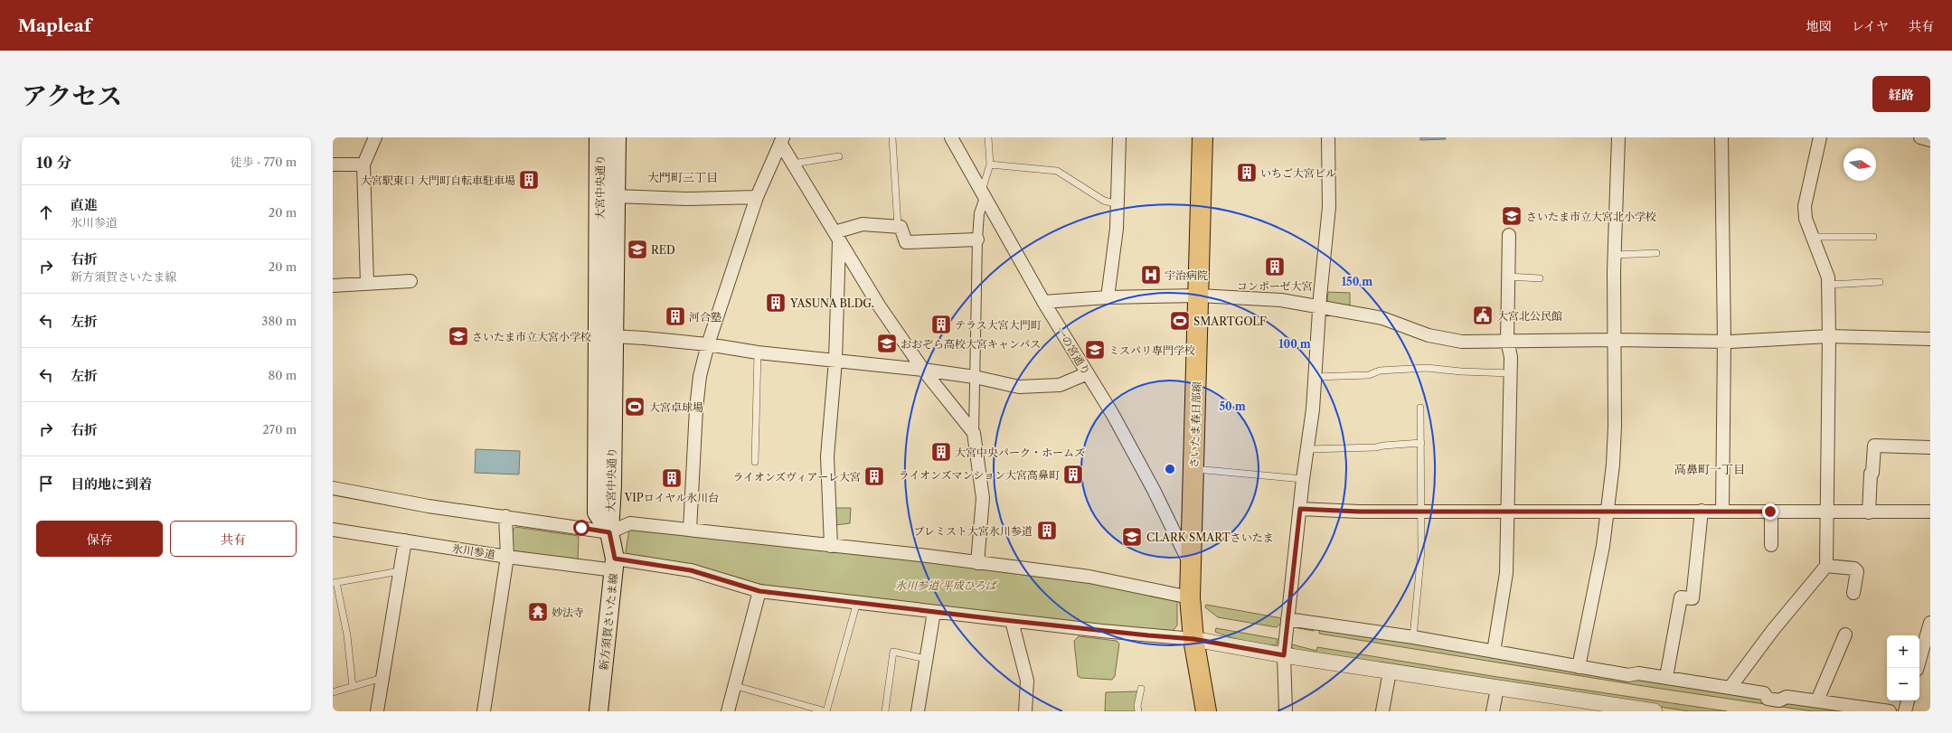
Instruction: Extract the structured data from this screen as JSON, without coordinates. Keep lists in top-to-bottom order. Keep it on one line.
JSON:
{"streets":{"main road":["大宮中央通り","さいたま春日部線","新方須賀さいたま線"],"street":["一の宮通り","氷川参道"]},"crossings":[["大宮中央通り","新方須賀さいたま線"],["一の宮通り","さいたま春日部線"],["さいたま春日部線","氷川参道"],["氷川参道","新方須賀さいたま線"]],"districts":["大門町三丁目","高鼻町一丁目"],"parks":["氷川参道 平成ひろば"],"places":{"building":["いちご大宮ビル","大宮駅東口 大門町自転車駐車場","コンポーゼ大宮","YASUNA BLDG.","河合塾","テラス大宮大門町","大宮中央パーク・ホームズ","ライオンズマンション大宮高鼻町","ライオンズヴィアーレ大宮","VIPロイヤル氷川台","プレミスト大宮氷川参道"],"school or university":["さいたま市立大宮北小学校","RED","さいたま市立大宮小学校","おおぞら高校大宮キャンパス","ミスパリ専門学校","CLARK SMARTさいたま"],"hospital":["宇治病院"],"public building":["大宮北公民館"],"sports":["SMARTGOLF","大宮卓球場"],"temple":["妙法寺"]},"north":"right","page":{"header":"Mapleaf","nav":["地図","レイヤ","共有"],"title":"アクセス","buttons":["経路",["保存","共有"]],"heading":["10 分","徒歩 · 770 m"],"list":[["直進","氷川参道","20 m"],["右折","新方須賀さいたま線","20 m"],["左折","380 m"],["左折","80 m"],["右折","270 m"],"目的地に到着"],"map_buttons":["+","−"]},"rings":["150 m","100 m","50 m"]}
